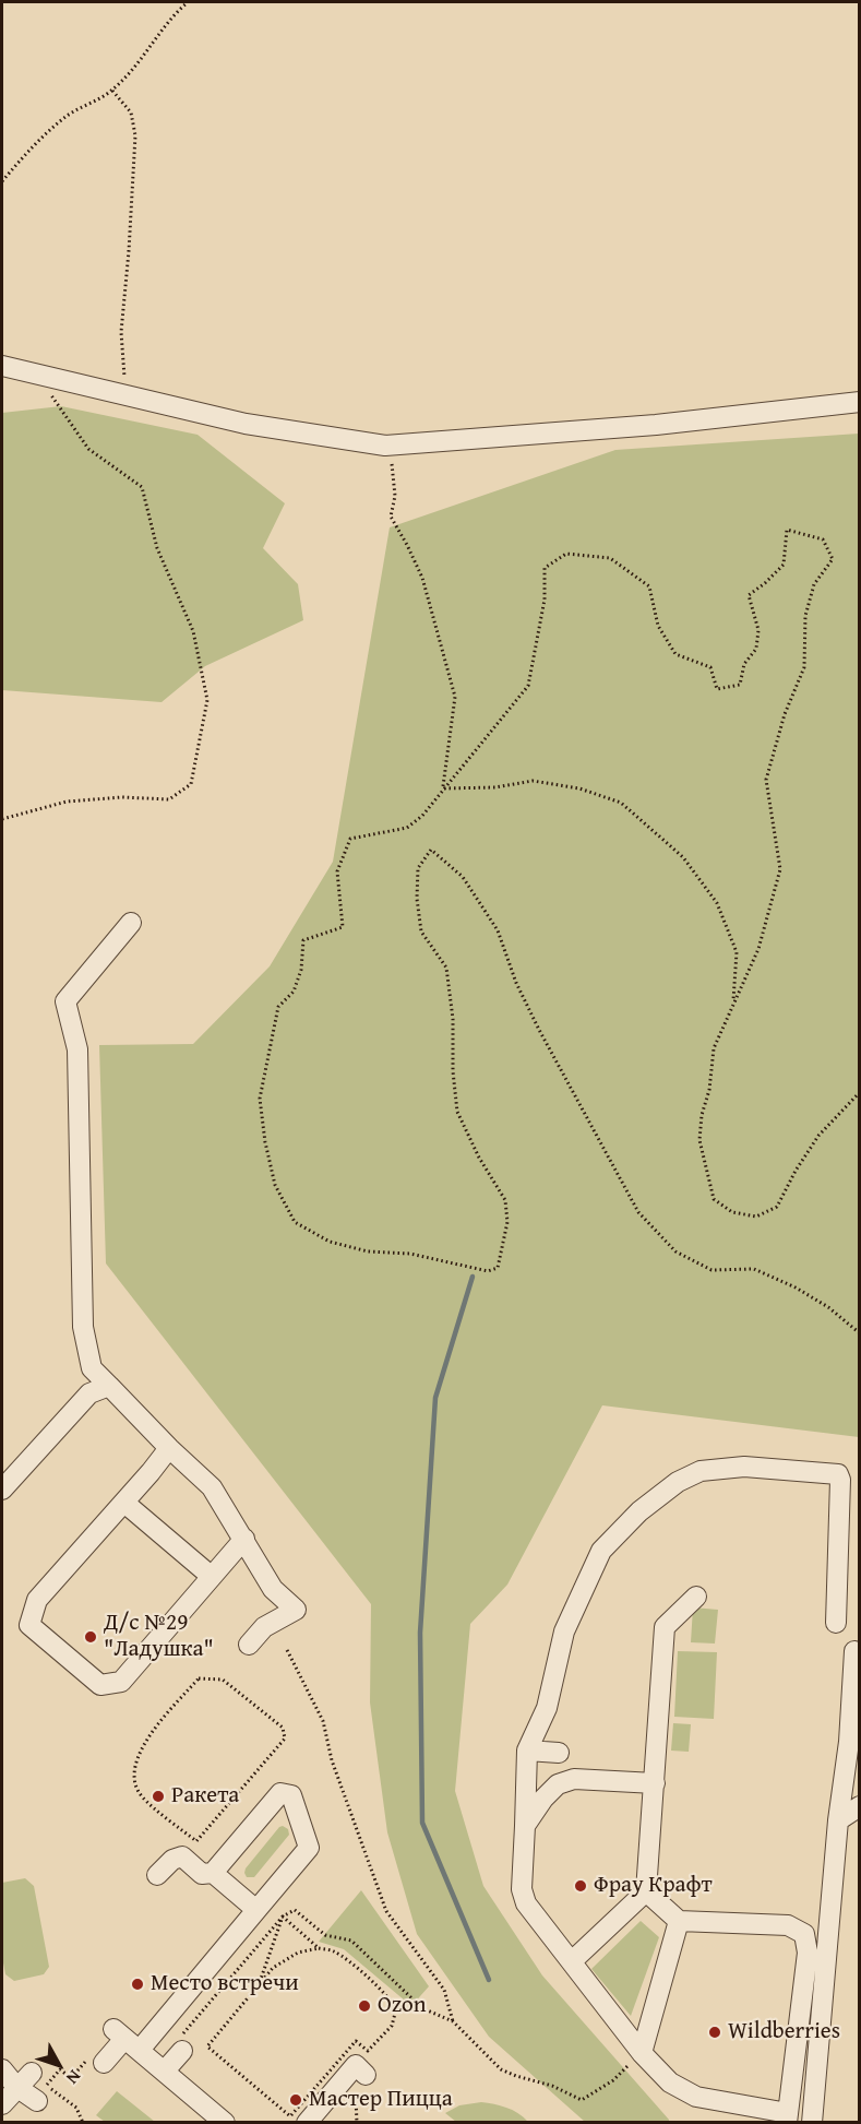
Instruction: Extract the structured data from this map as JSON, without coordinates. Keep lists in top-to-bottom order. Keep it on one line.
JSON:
{"places":["Д/с №29 \"Ладушка\"","Ракета","Фрау Крафт","Место встречи","Ozon","Wildberries","Мастер Пицца"],"north":"bottom right"}
